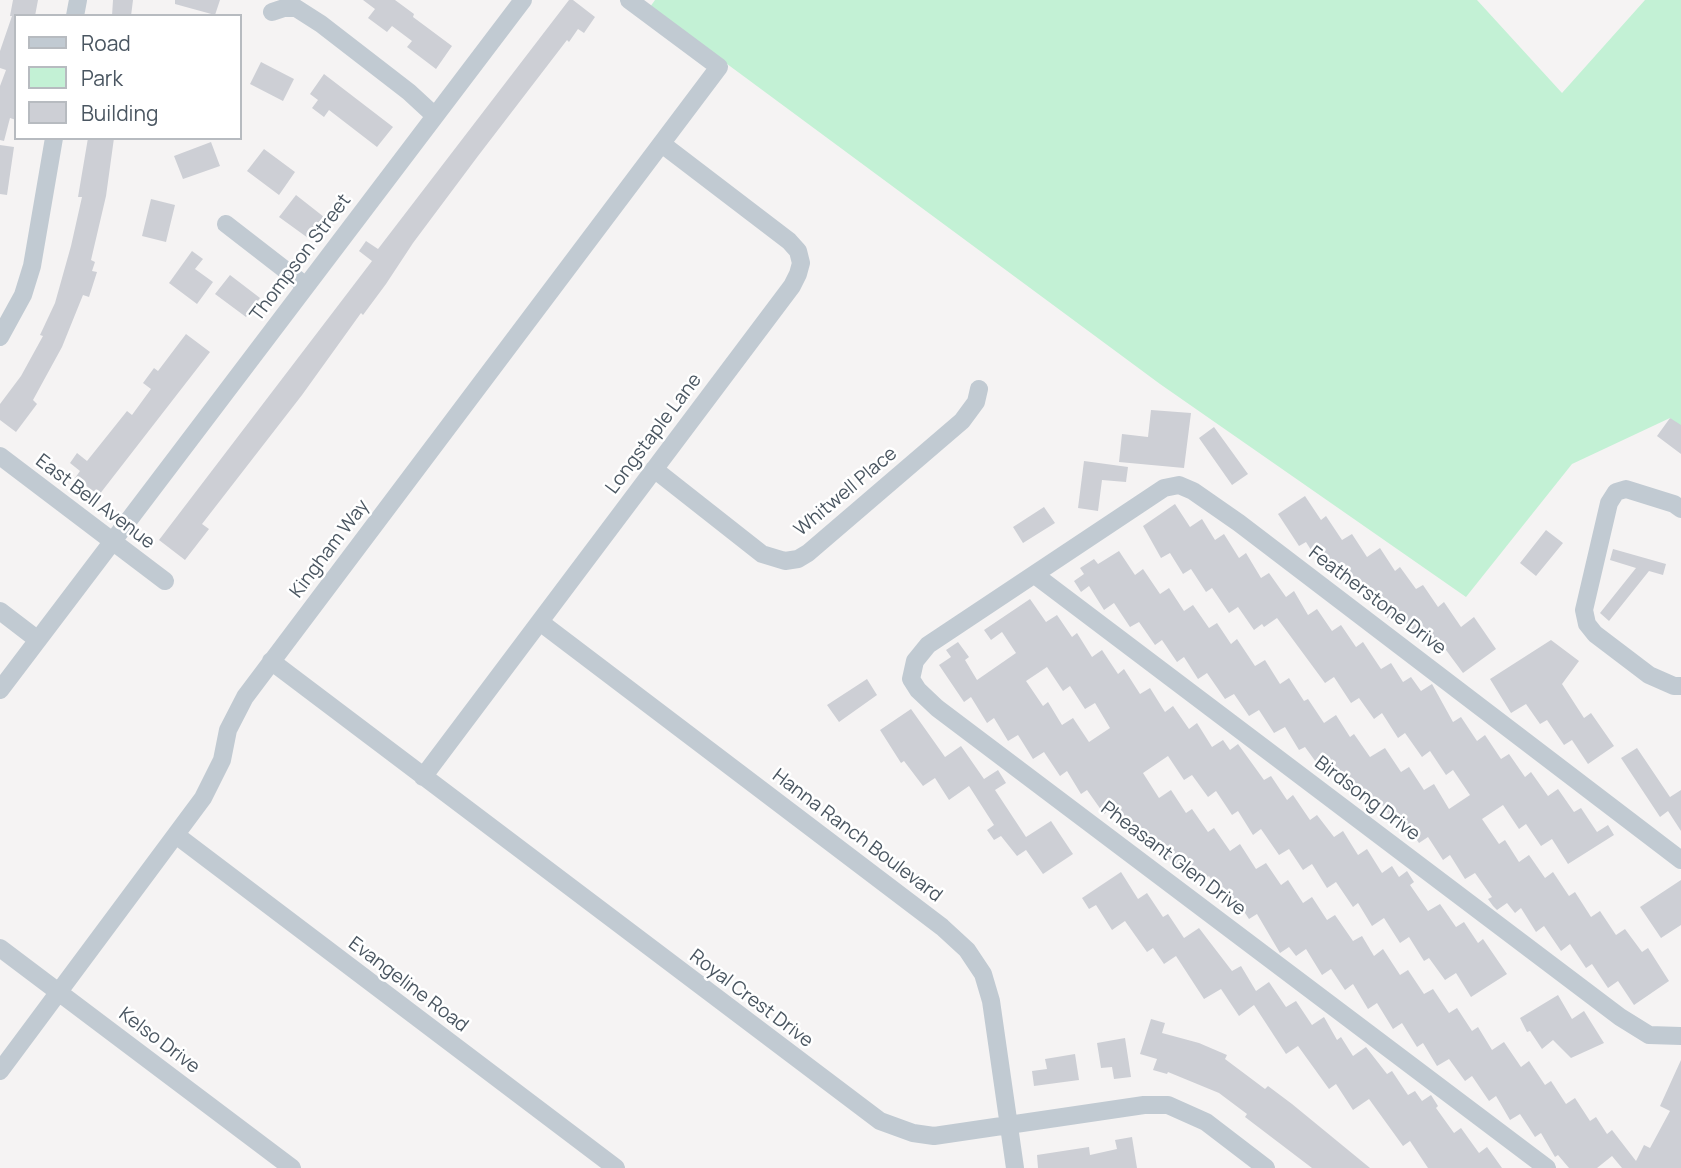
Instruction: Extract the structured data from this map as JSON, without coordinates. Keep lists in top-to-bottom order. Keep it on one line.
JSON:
{"streets":{"street":["Thompson Street","Longstaple Lane","Whitwell Place","East Bell Avenue","Kingham Way","Featherstone Drive","Birdsong Drive","Hanna Ranch Boulevard","Pheasant Glen Drive","Evangeline Road","Royal Crest Drive","Kelso Drive"]},"crossings":[["Thompson Street","East Bell Avenue"],["Longstaple Lane","Whitwell Place"],["Longstaple Lane","Kingham Way"],["Longstaple Lane","Hanna Ranch Boulevard"],["Longstaple Lane","Royal Crest Drive"],["Kingham Way","Evangeline Road"],["Kingham Way","Royal Crest Drive"],["Kingham Way","Kelso Drive"],["Featherstone Drive","Birdsong Drive"],["Featherstone Drive","Pheasant Glen Drive"],["Birdsong Drive","Pheasant Glen Drive"],["Hanna Ranch Boulevard","Royal Crest Drive"]],"legend":["Road","Park","Building"]}
